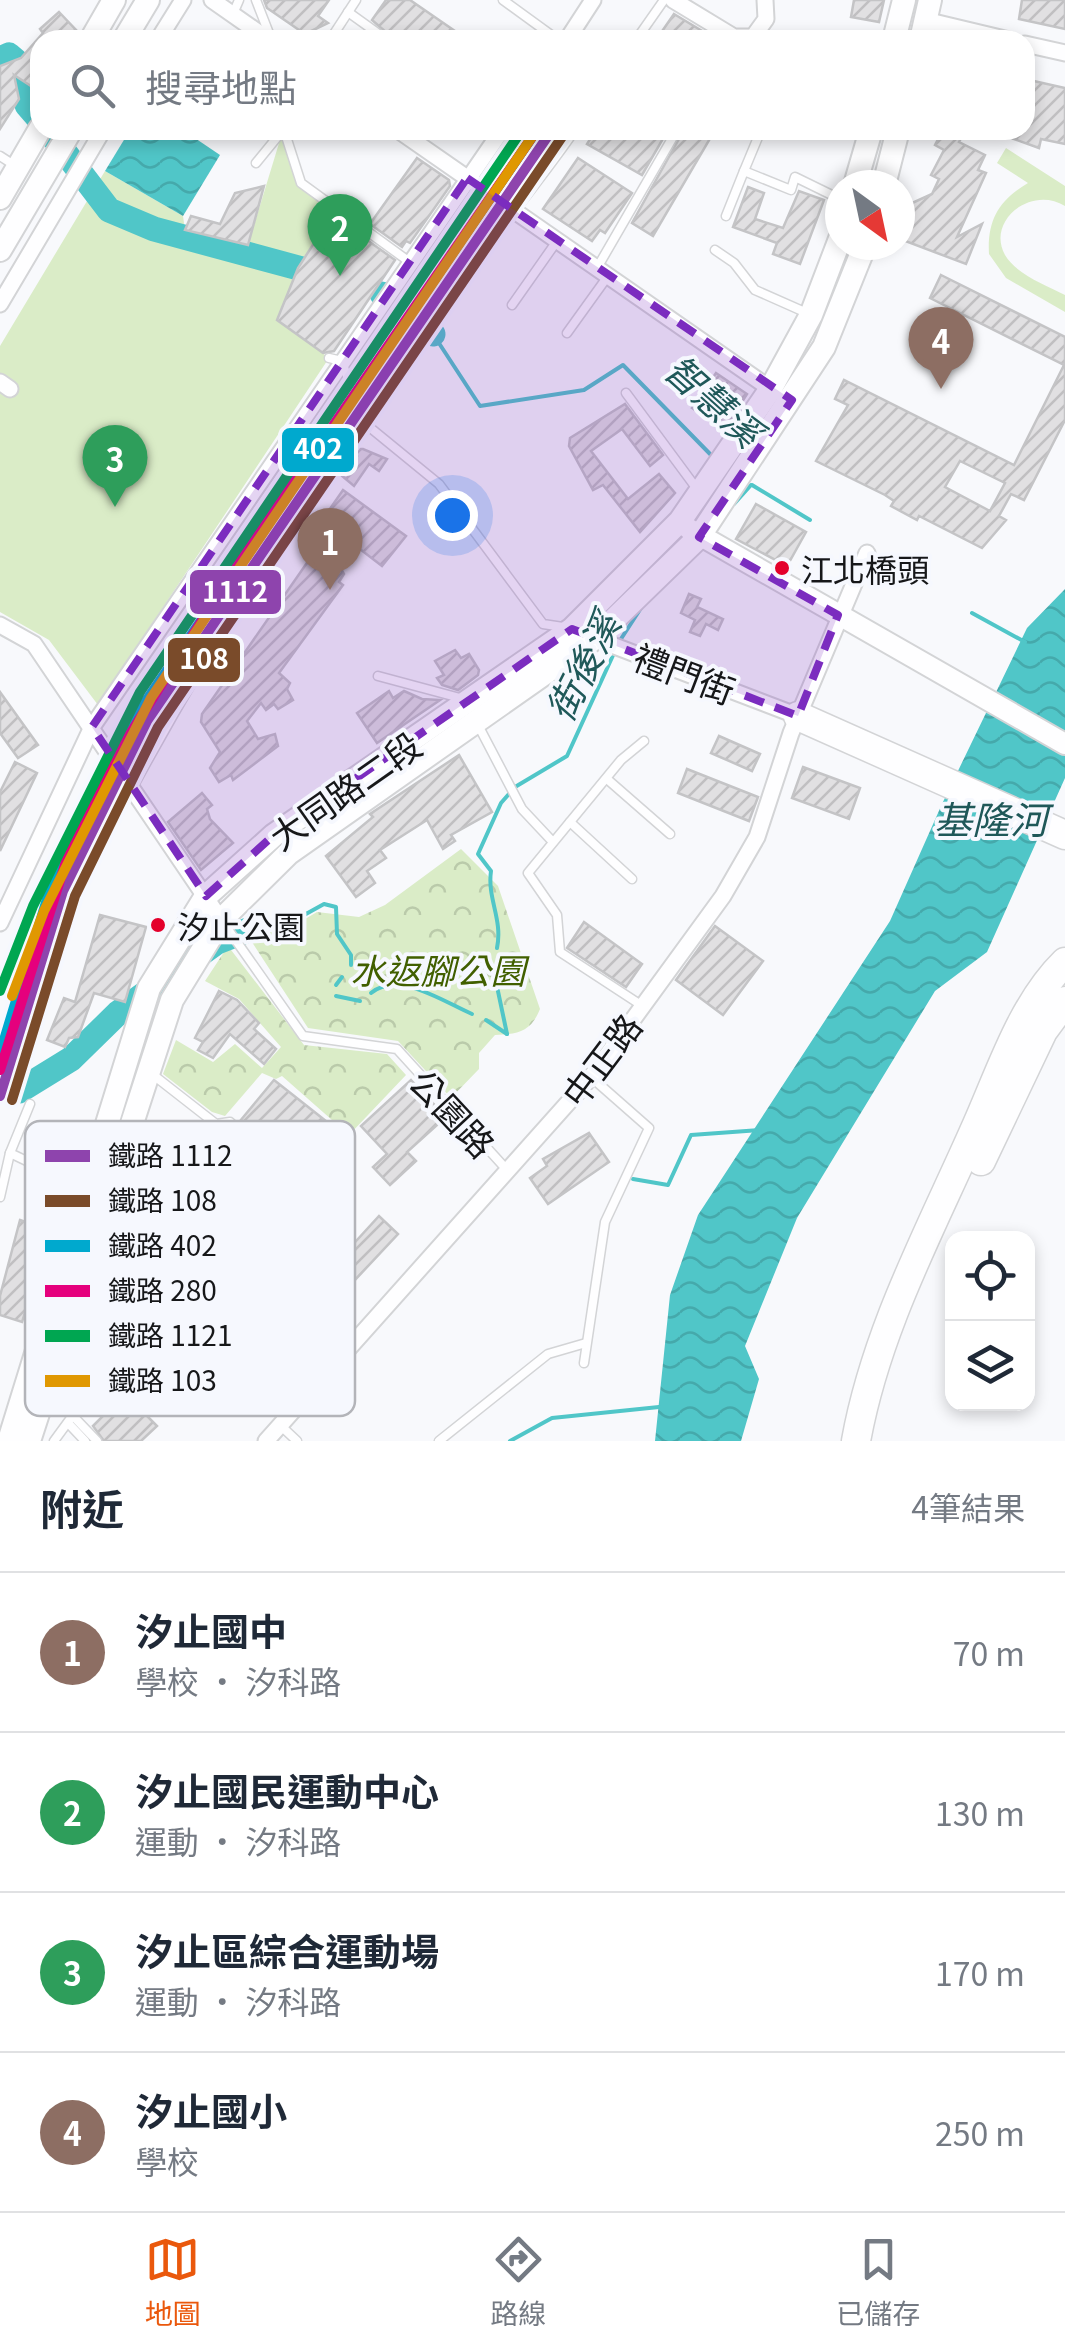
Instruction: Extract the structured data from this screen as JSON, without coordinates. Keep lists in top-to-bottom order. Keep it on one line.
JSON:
{"streets":{"main road":["大同路二段"],"street":["禮門街","中正路"],"lane":["公園路"]},"crossings":[["禮門街","大同路二段"],["禮門街","中正路"],["大同路二段","公園路"],["中正路","公園路"]],"water":["智慧溪","街後溪","基隆河"],"parks":["水返腳公園"],"places":["江北橋頭","汐止公園"],"lines":["rail line 1112","rail line 108","rail line 402","rail line 280","rail line 1121","rail line 103"],"legend":["鐵路 1112","鐵路 108","鐵路 402","鐵路 280","鐵路 1121","鐵路 103"],"north":"bottom right","page":{"search":"搜尋地點","pins":["2","4","3","1"],"heading":["附近","4筆結果"],"list":[{"mark":"1","name":"汐止國中","note":"學校 · 汐科路","value":"70 m"},{"mark":"2","name":"汐止國民運動中心","note":"運動 · 汐科路","value":"130 m"},{"mark":"3","name":"汐止區綜合運動場","note":"運動 · 汐科路","value":"170 m"},{"mark":"4","name":"汐止國小","note":"學校","value":"250 m"}],"nav":["地圖","路線","已儲存"]}}
